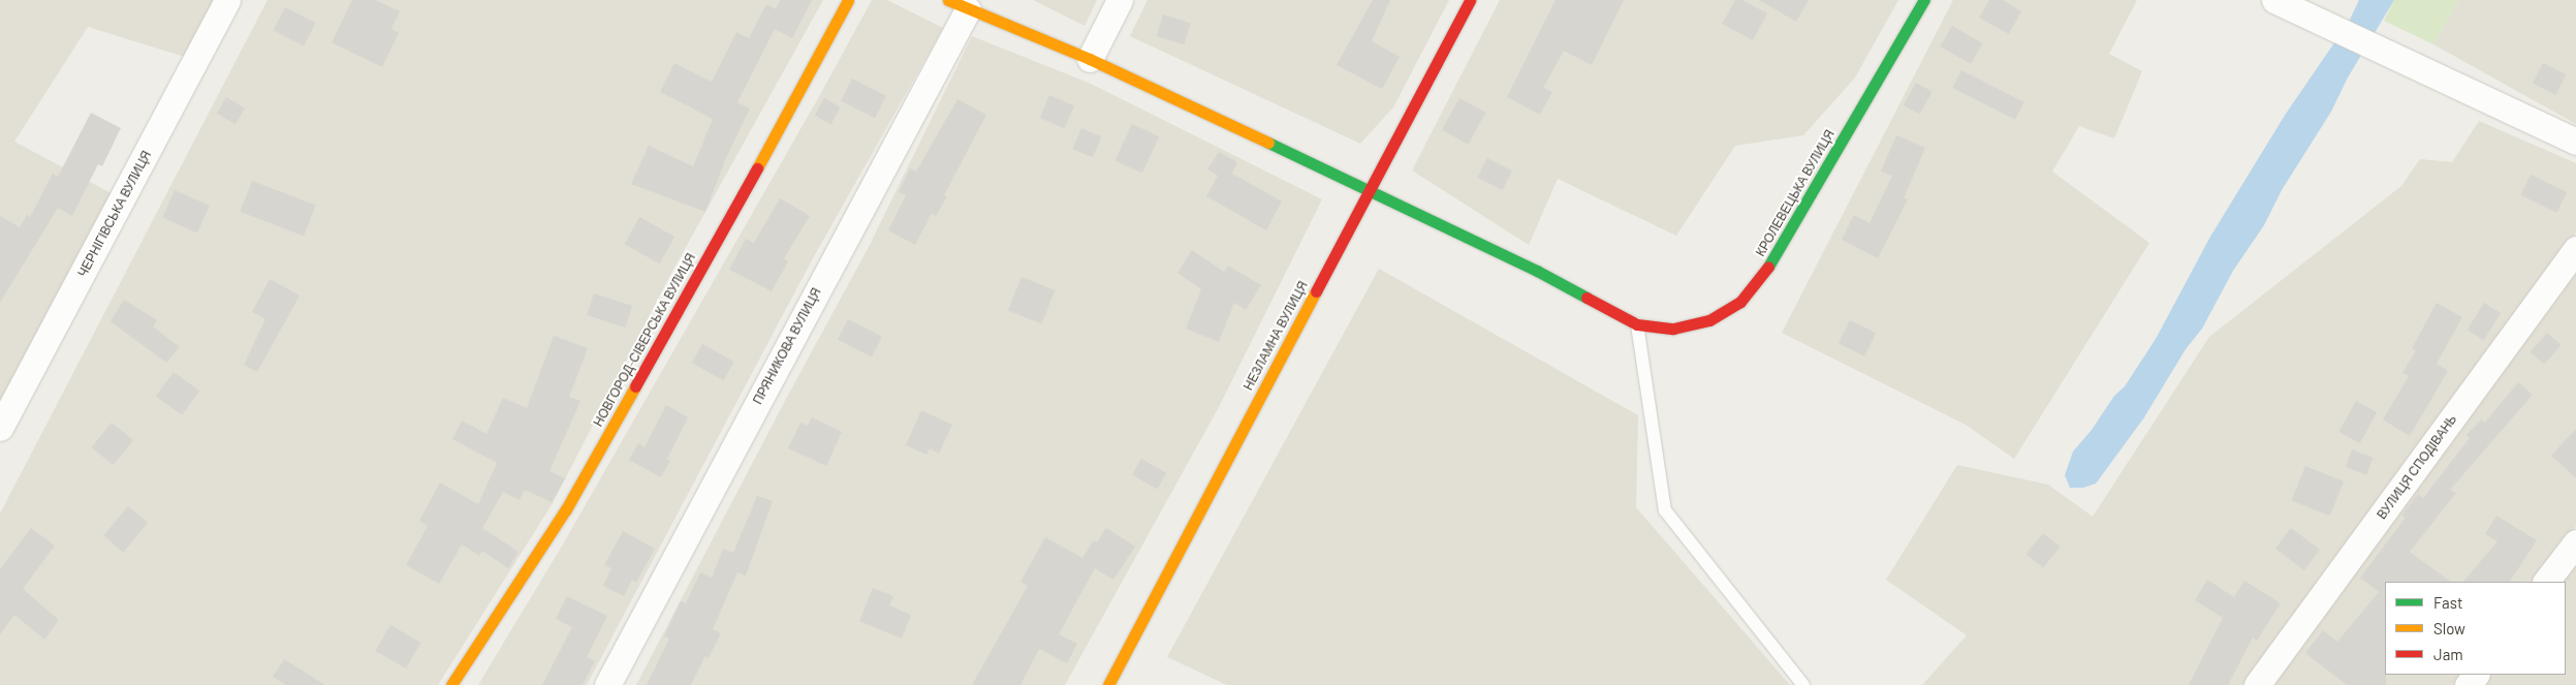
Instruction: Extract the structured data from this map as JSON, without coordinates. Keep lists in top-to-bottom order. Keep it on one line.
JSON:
{"streets":{"street":["КРОЛЕВЕЦЬКА ВУЛИЦЯ","ЧЕРНІГІВСЬКА ВУЛИЦЯ","НЕЗЛАМНА ВУЛИЦЯ","НОВГОРОД-СІВЕРСЬКА ВУЛИЦЯ","ПРЯНИКОВА ВУЛИЦЯ","ВУЛИЦЯ СПОДІВАНЬ"]},"legend":["Fast","Slow","Jam"]}
